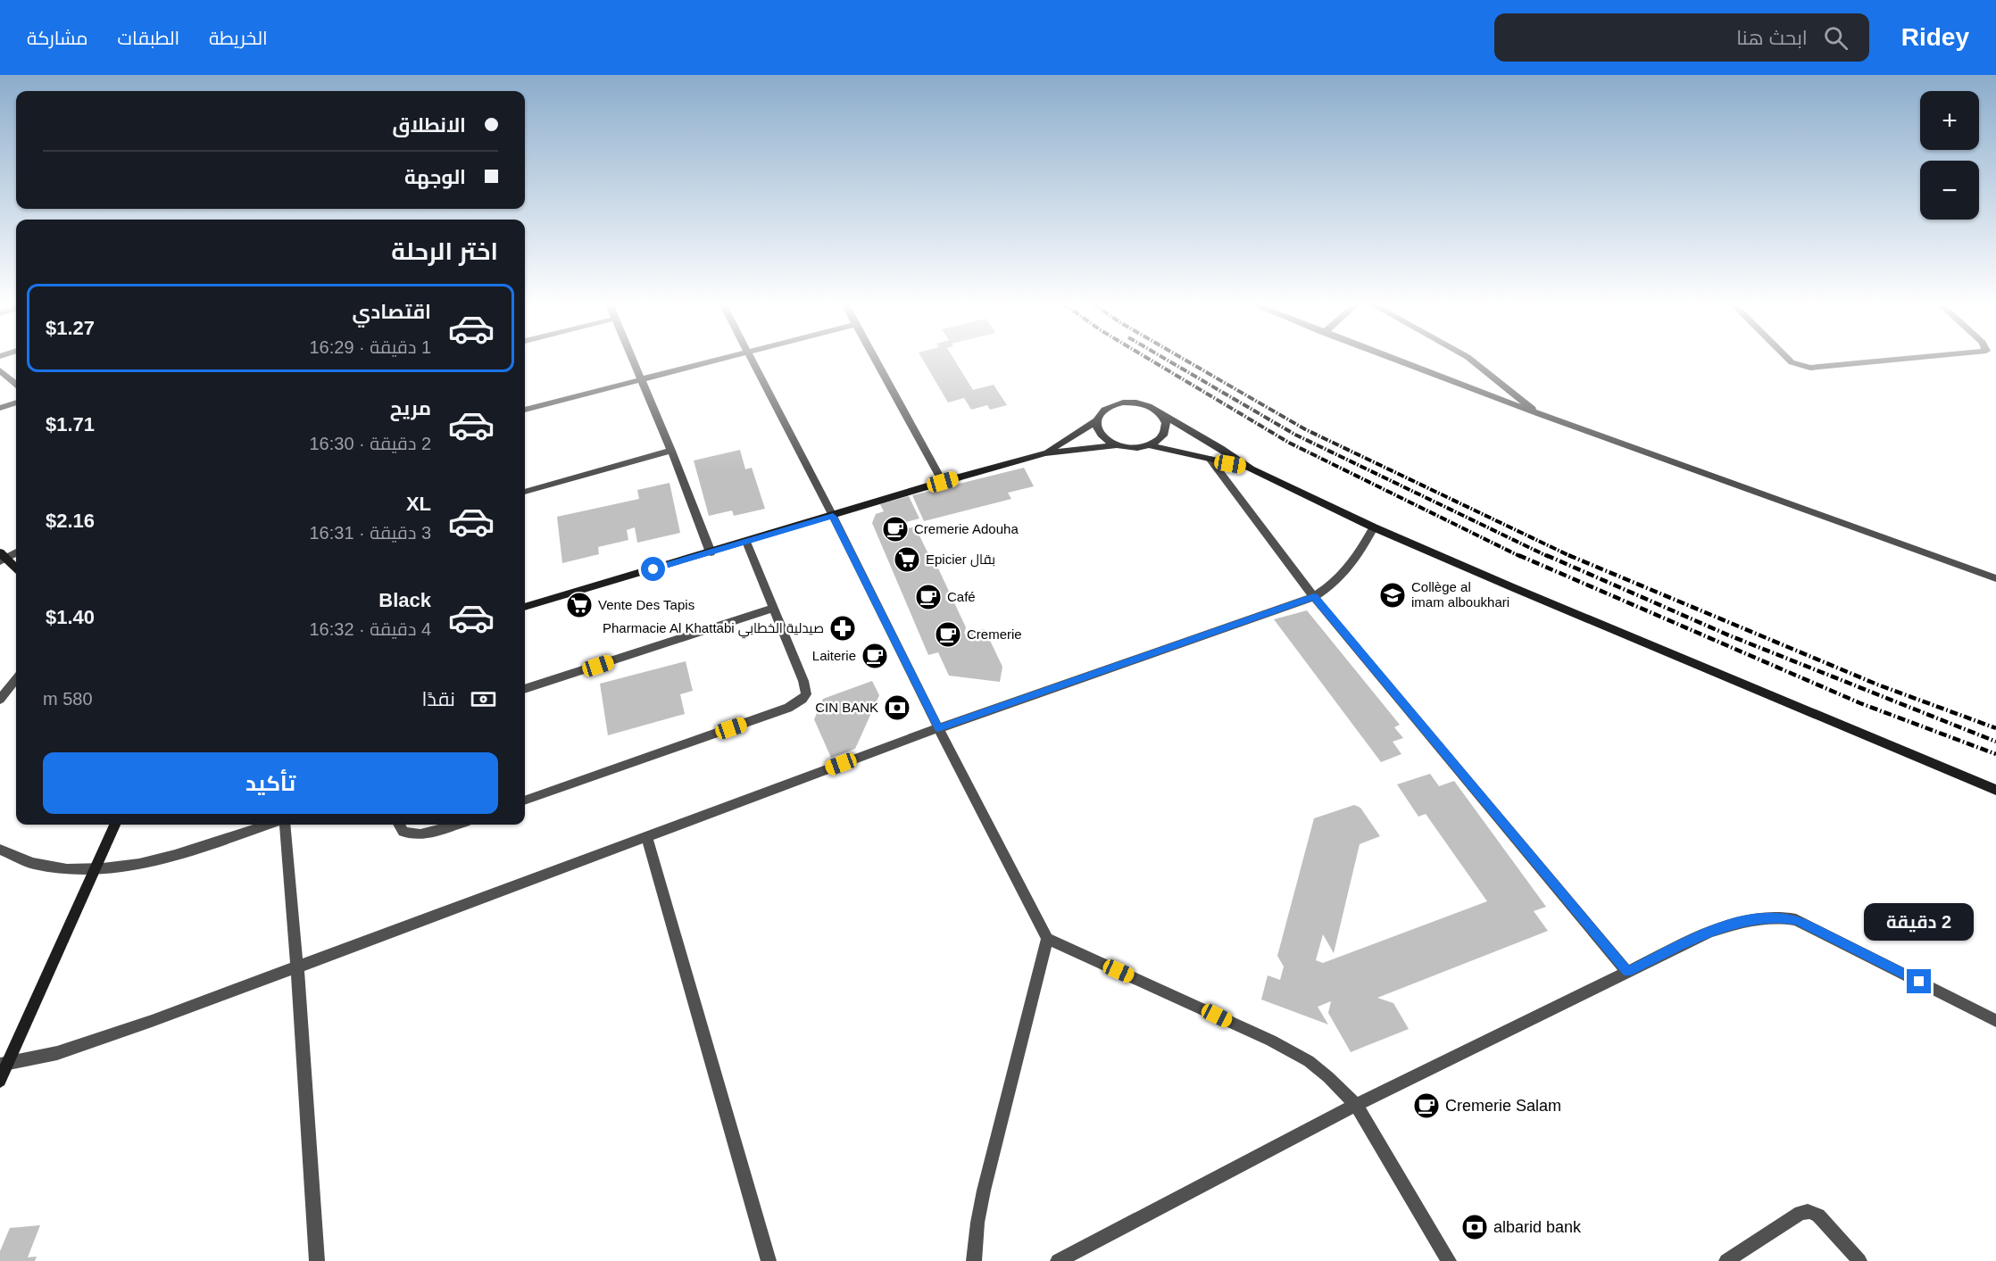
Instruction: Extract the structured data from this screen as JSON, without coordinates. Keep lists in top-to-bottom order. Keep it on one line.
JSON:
{"places":{"cafe":["Cremerie Adouha","Café","Cremerie","Laiterie","Cremerie Salam"],"supermarket":["Epicier بقال","Vente Des Tapis"],"school or university":["Collège al imam alboukhari"],"pharmacy":["Pharmacie Al Khattabi صيدلية الخطابي"],"bank":["CIN BANK","albarid bank"]},"page":{"header":"Ridey","search":"ابحث هنا","nav":["الخريطة","الطبقات","مشاركة"],"map_buttons":["+","−"],"banner":["الانطلاق","الوجهة"],"heading":"اختر الرحلة","list":[{"name":"اقتصادي","note":"1 دقيقة · 16:29","value":"$1.27"},{"name":"مريح","note":"2 دقيقة · 16:30","value":"$1.71"},{"name":"XL","note":"3 دقيقة · 16:31","value":"$2.16"},{"name":"Black","note":"4 دقيقة · 16:32","value":"$1.40"}],"pay":["نقدًا","580 m"],"buttons":"تأكيد","bubble":"2 دقيقة"}}
